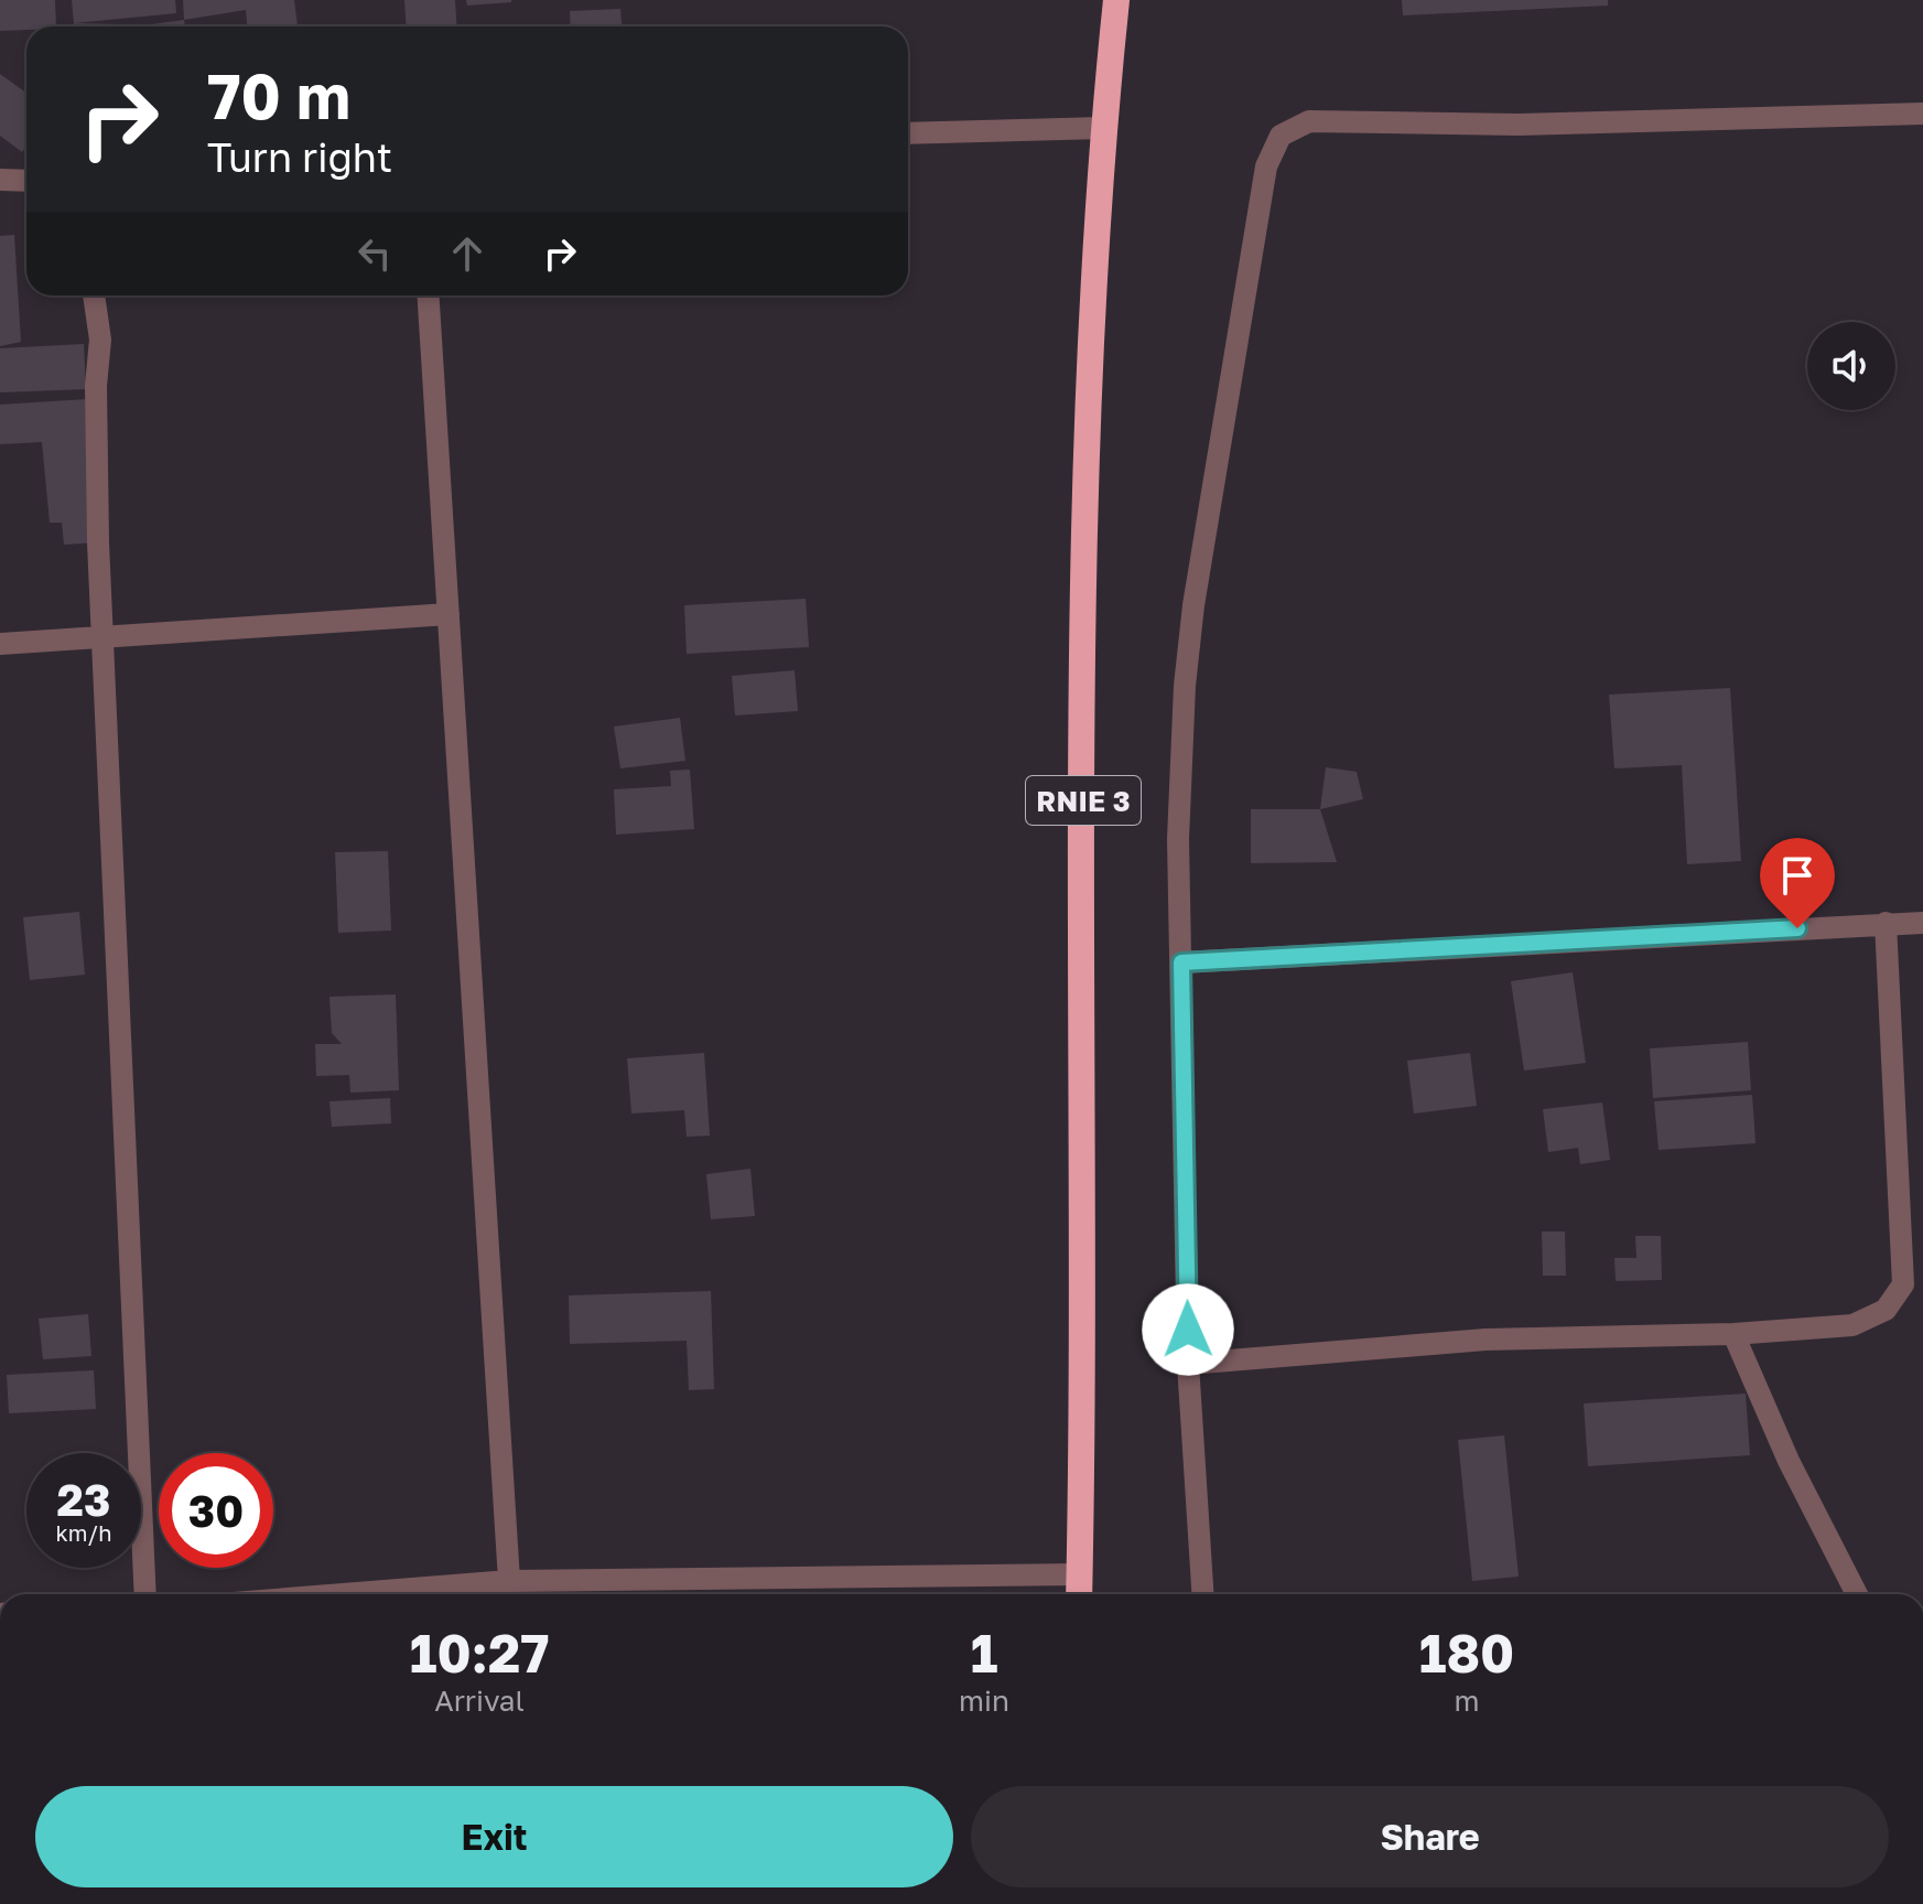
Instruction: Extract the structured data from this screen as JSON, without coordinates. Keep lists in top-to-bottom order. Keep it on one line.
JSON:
{"streets":{"highway":["RNIE 3"]},"page":{"turn":["70 m","Turn right"],"speed":"23 km/h","limit":"30","eta":["10:27","Arrival","1","min","180","m"],"buttons":["Exit","Share"]}}
